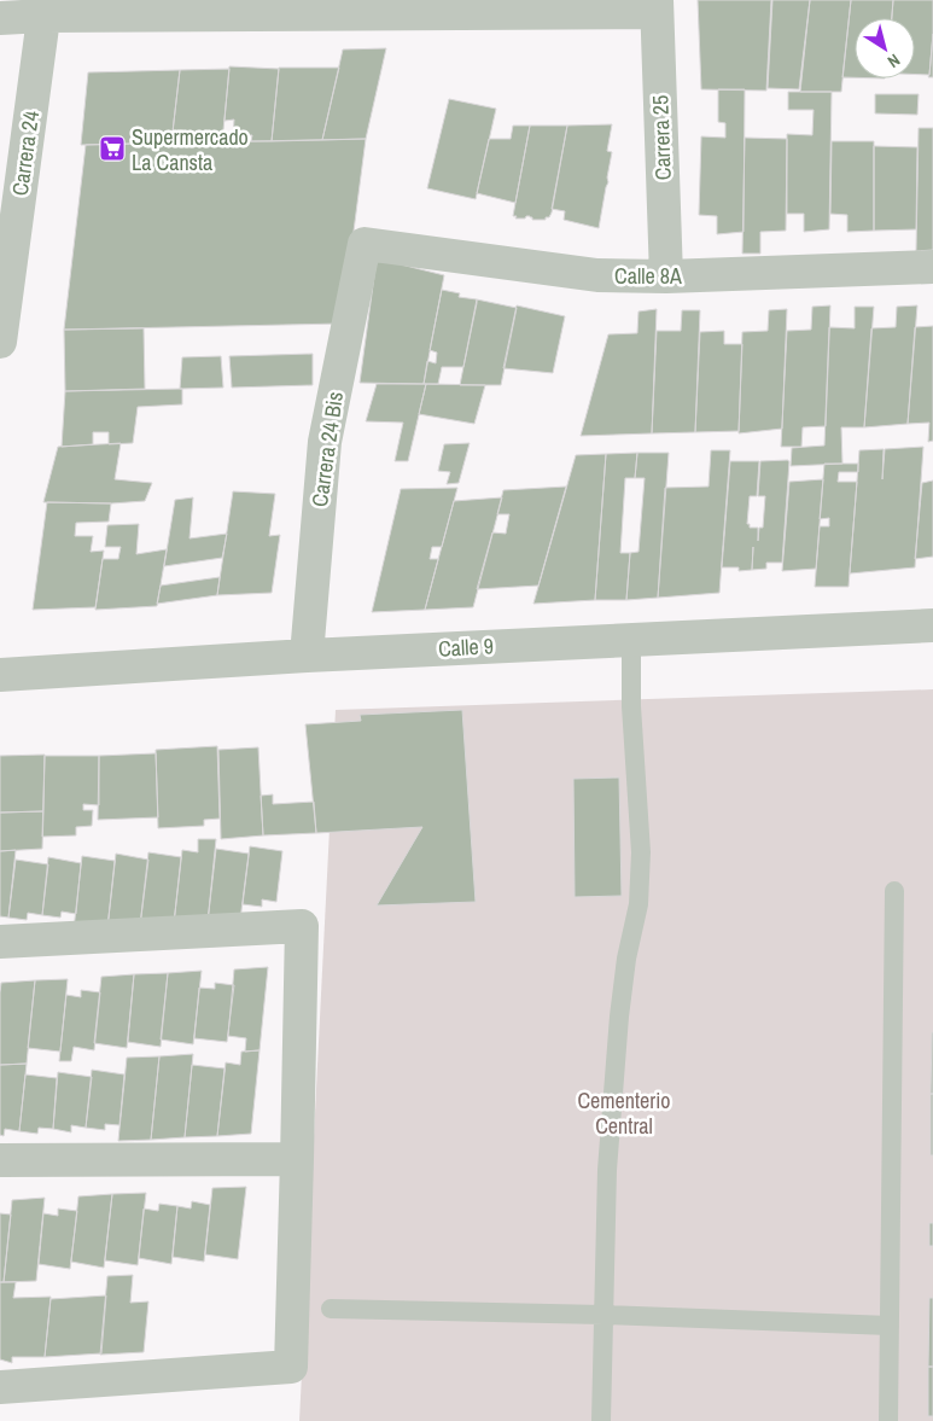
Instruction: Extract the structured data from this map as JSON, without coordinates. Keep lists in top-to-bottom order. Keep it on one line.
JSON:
{"streets":{"street":["Carrera 25","Carrera 24","Calle 8A","Carrera 24 Bis","Calle 9"]},"crossings":[["Carrera 25","Calle 8A"],["Calle 8A","Carrera 24 Bis"],["Carrera 24 Bis","Calle 9"]],"parks":["Cementerio Central"],"places":{"supermarket":["Supermercado La Cansta"]},"north":"bottom right"}
